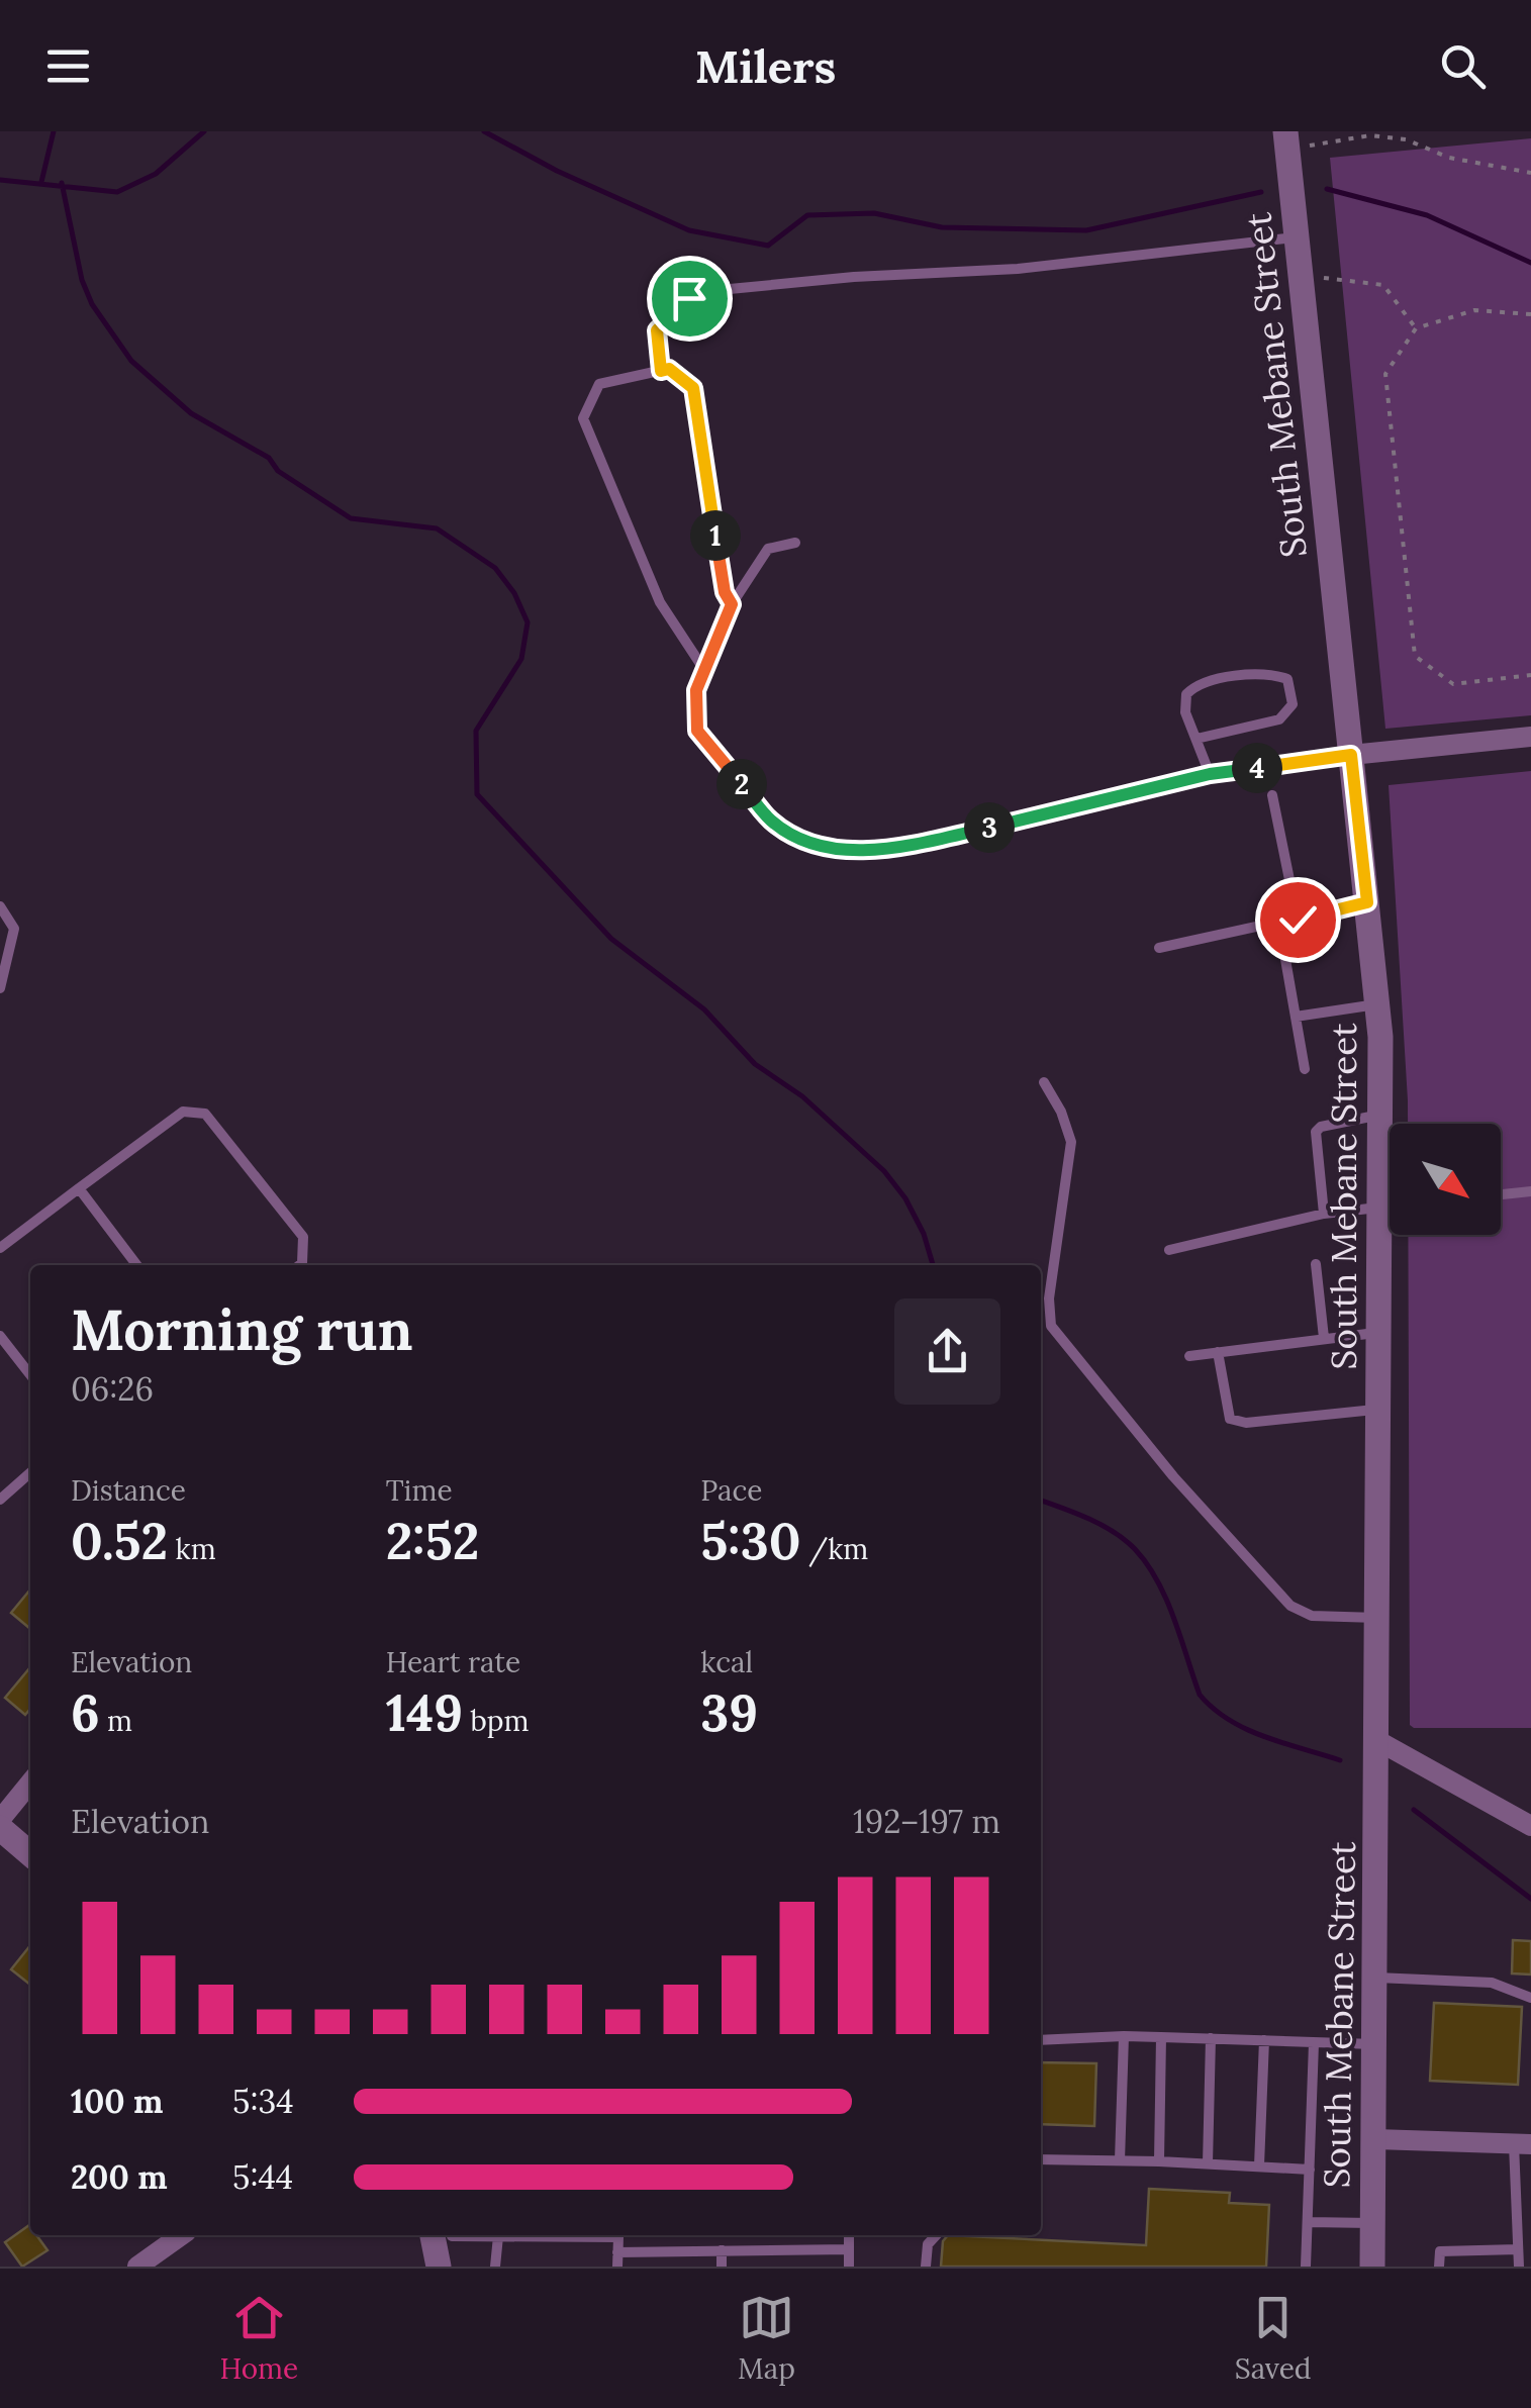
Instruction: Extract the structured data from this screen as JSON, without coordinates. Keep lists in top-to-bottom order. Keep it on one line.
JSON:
{"streets":{"street":["South Mebane Street"]},"north":"bottom right","page":{"header":"Milers","pins":["1","4","2","3"],"heading":["Morning run","06:26"],"stats":[["Distance","0.52 km"],["Time","2:52"],["Pace","5:30 /km"],["Elevation","6 m"],["Heart rate","149 bpm"],["kcal","39"]],"chart":["Elevation","192–197 m"],"list":[{"name":"100 m","note":"5:34"},{"name":"200 m","note":"5:44"}],"tabs":["Home","Map","Saved"]}}
